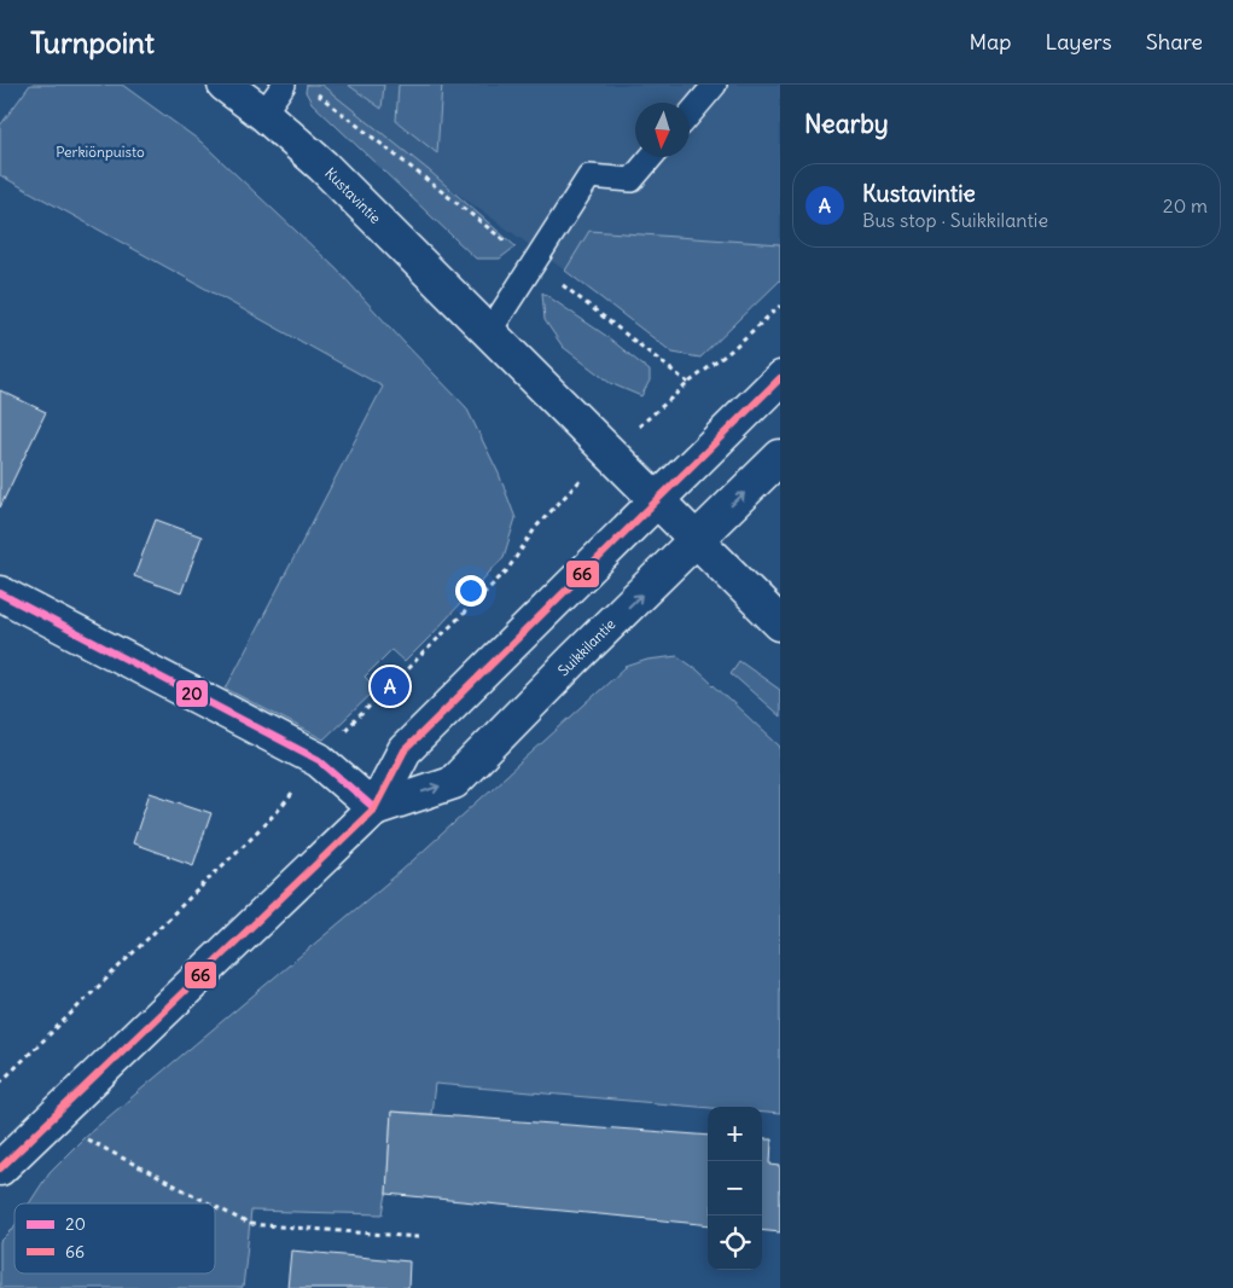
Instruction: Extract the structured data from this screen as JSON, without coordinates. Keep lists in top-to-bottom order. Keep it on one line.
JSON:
{"streets":{"main road":["Kustavintie","Suikkilantie"]},"crossings":[["Kustavintie","Suikkilantie"]],"parks":["Perkiönpuisto"],"lines":["transit line 66","transit line 20"],"legend":["20","66"],"north":"bottom","page":{"header":"Turnpoint","nav":["Map","Layers","Share"],"heading":"Nearby","list":[{"mark":"A","name":"Kustavintie","note":"Bus stop · Suikkilantie","value":"20 m"}],"pins":"A","map_buttons":["+","−"]}}
